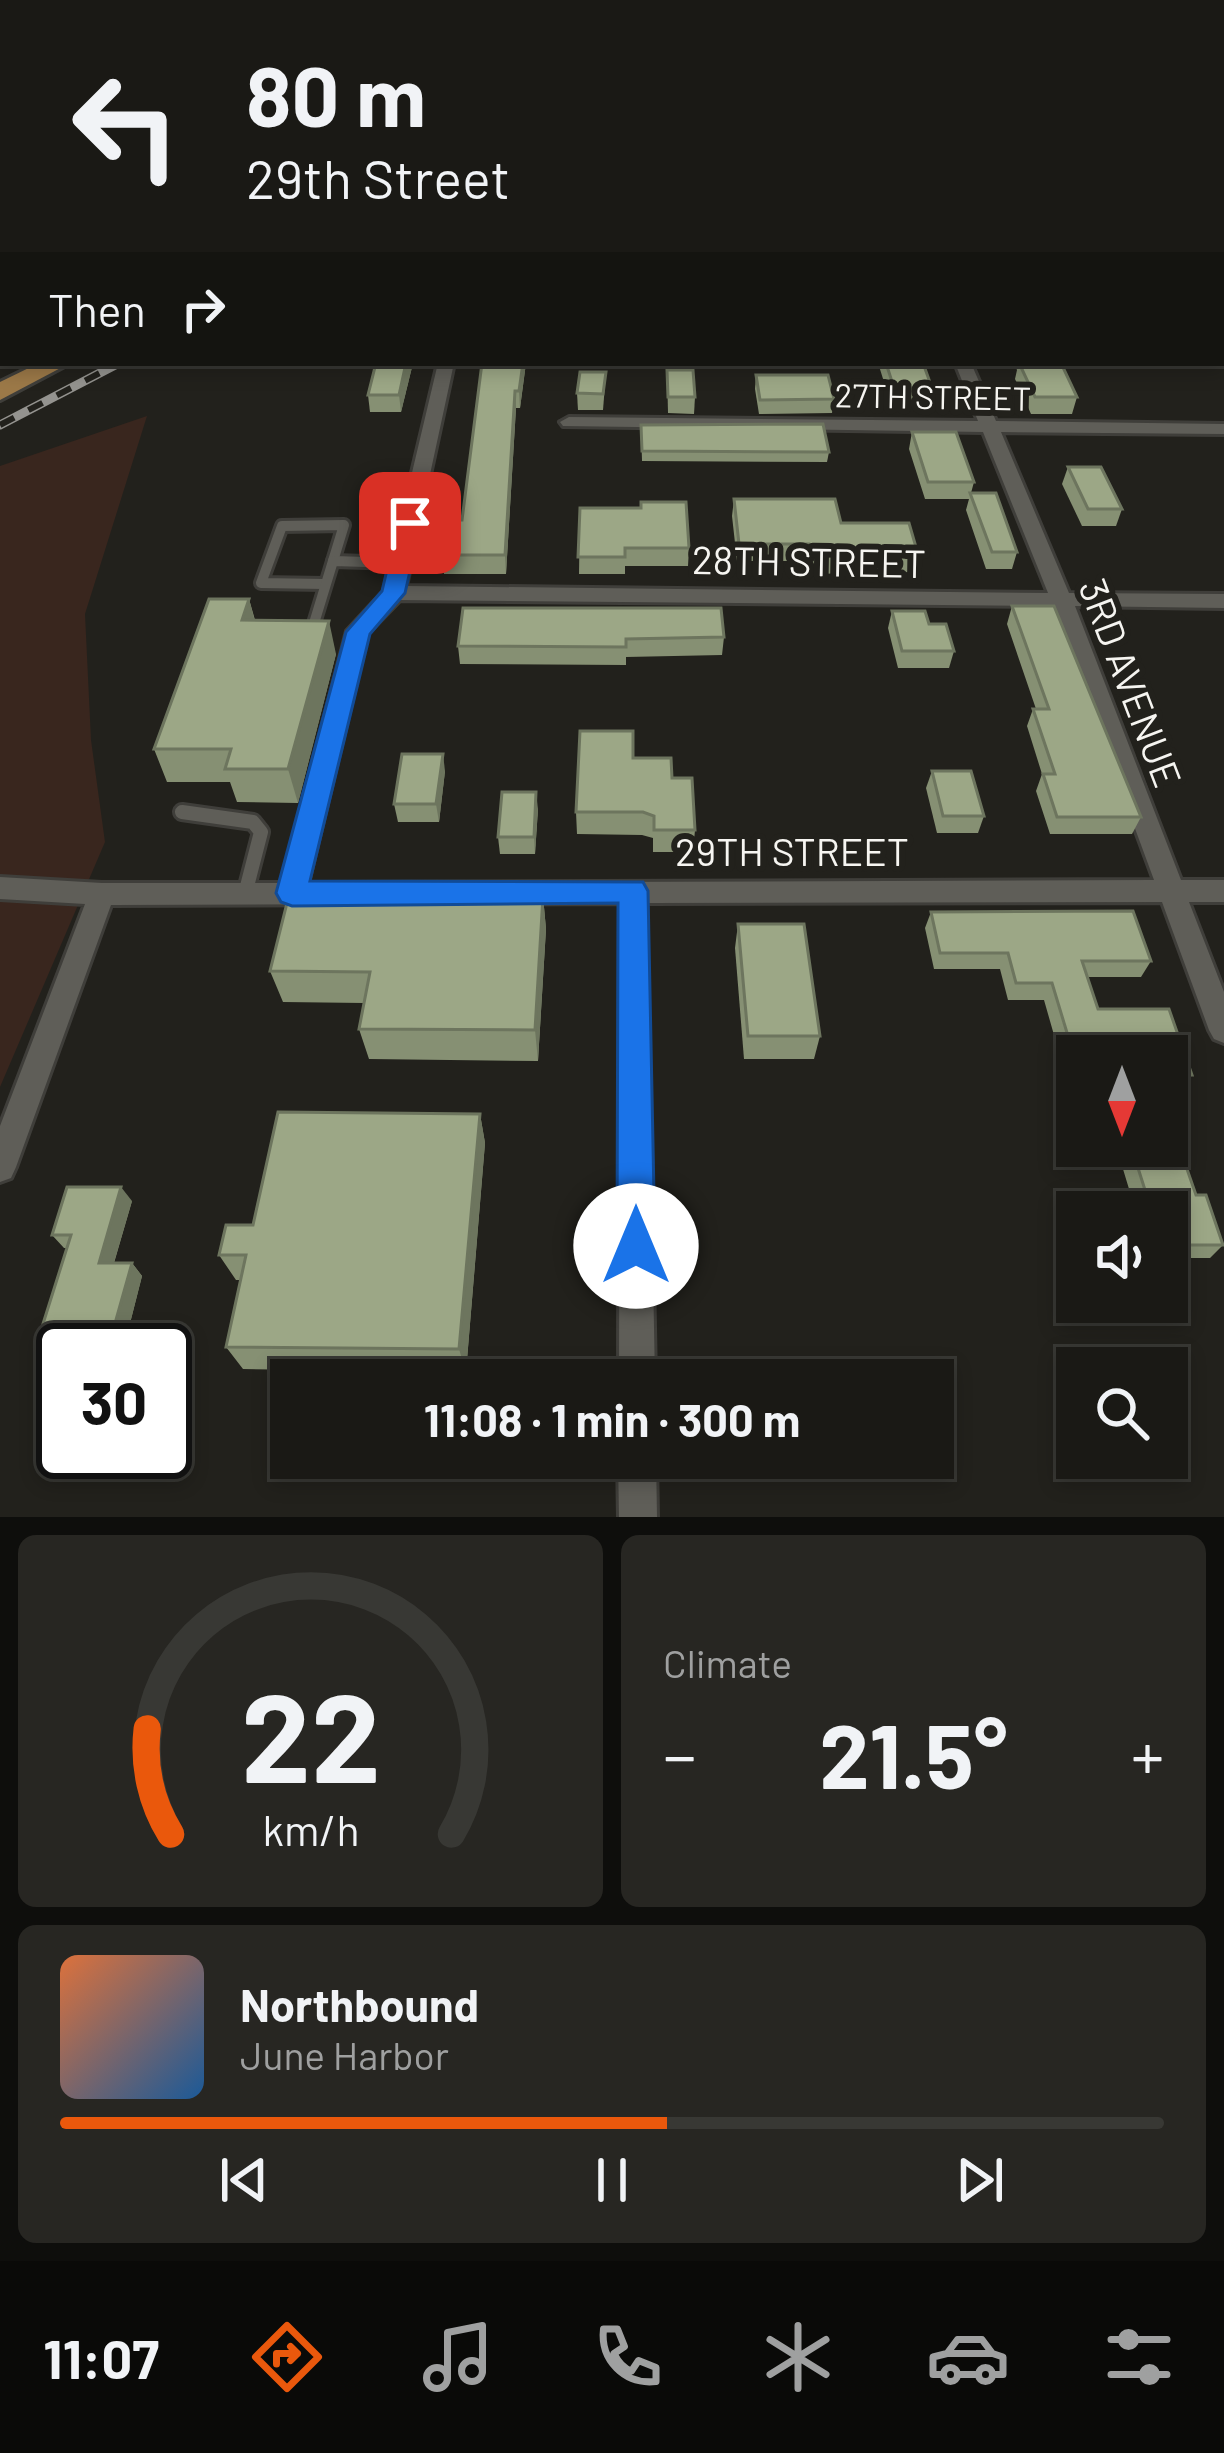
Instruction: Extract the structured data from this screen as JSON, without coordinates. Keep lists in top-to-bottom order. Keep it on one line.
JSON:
{"streets":{"street":["27TH STREET","28TH STREET","3RD AVENUE","29TH STREET"]},"crossings":[["27TH STREET","3RD AVENUE"],["28TH STREET","3RD AVENUE"],["3RD AVENUE","29TH STREET"]],"north":"bottom","page":{"turn":["80 m","29th Street"],"then":"Then","limit":"30","trip":"11:08 · 1 min · 300 m","tile":"Climate","heat":["−","21.5°","+"],"song":["Northbound","June Harbor"],"tabs":"11:07","gauge":["22","km/h"]}}
